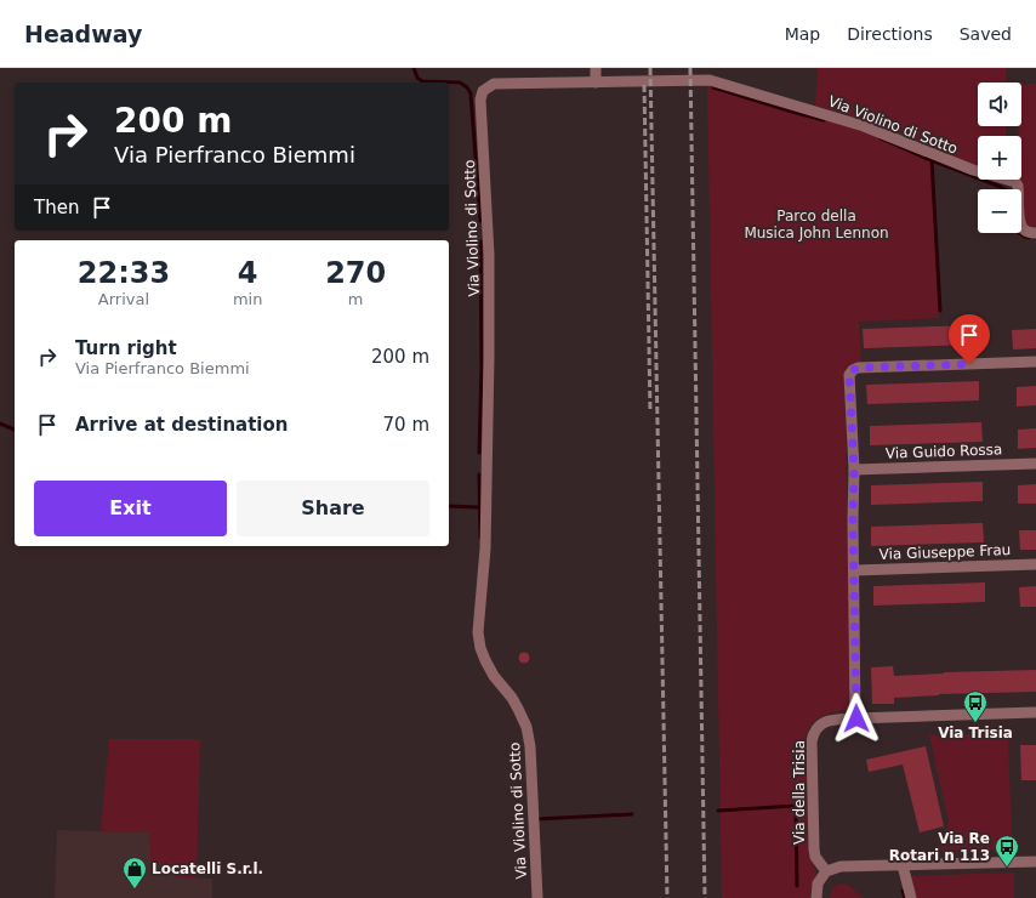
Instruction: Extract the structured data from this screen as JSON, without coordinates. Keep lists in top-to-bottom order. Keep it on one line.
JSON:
{"streets":{"street":["Via Violino di Sotto","Via Guido Rossa","Via Giuseppe Frau","Via della Trisia"]},"parks":["Parco della Musica John Lennon"],"places":{"bus stop":["Via Trisia","Via Re Rotari n 113"],"shop":["Locatelli S.r.l."]},"page":{"header":"Headway","nav":["Map","Directions","Saved"],"map_buttons":["+","−"],"turn":["200 m","Via Pierfranco Biemmi"],"then":"Then","eta":["22:33","Arrival","4","min","270","m"],"list":[{"name":"Turn right","note":"Via Pierfranco Biemmi","value":"200 m"},{"name":"Arrive at destination","value":"70 m"}],"buttons":["Exit","Share"]}}
